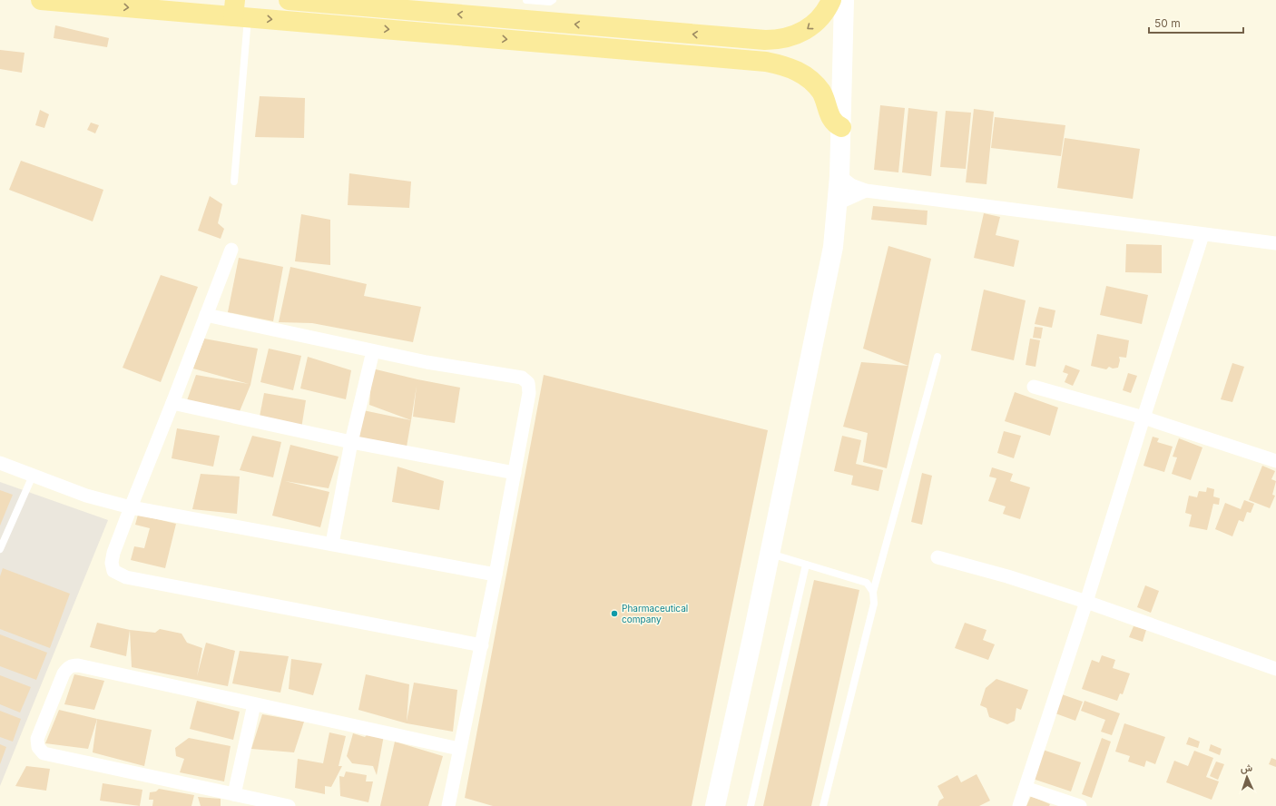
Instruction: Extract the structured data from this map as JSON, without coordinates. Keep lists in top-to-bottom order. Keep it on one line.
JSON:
{"places":["Pharmaceutical company"],"scale_bar":"50 m","north":"top"}
